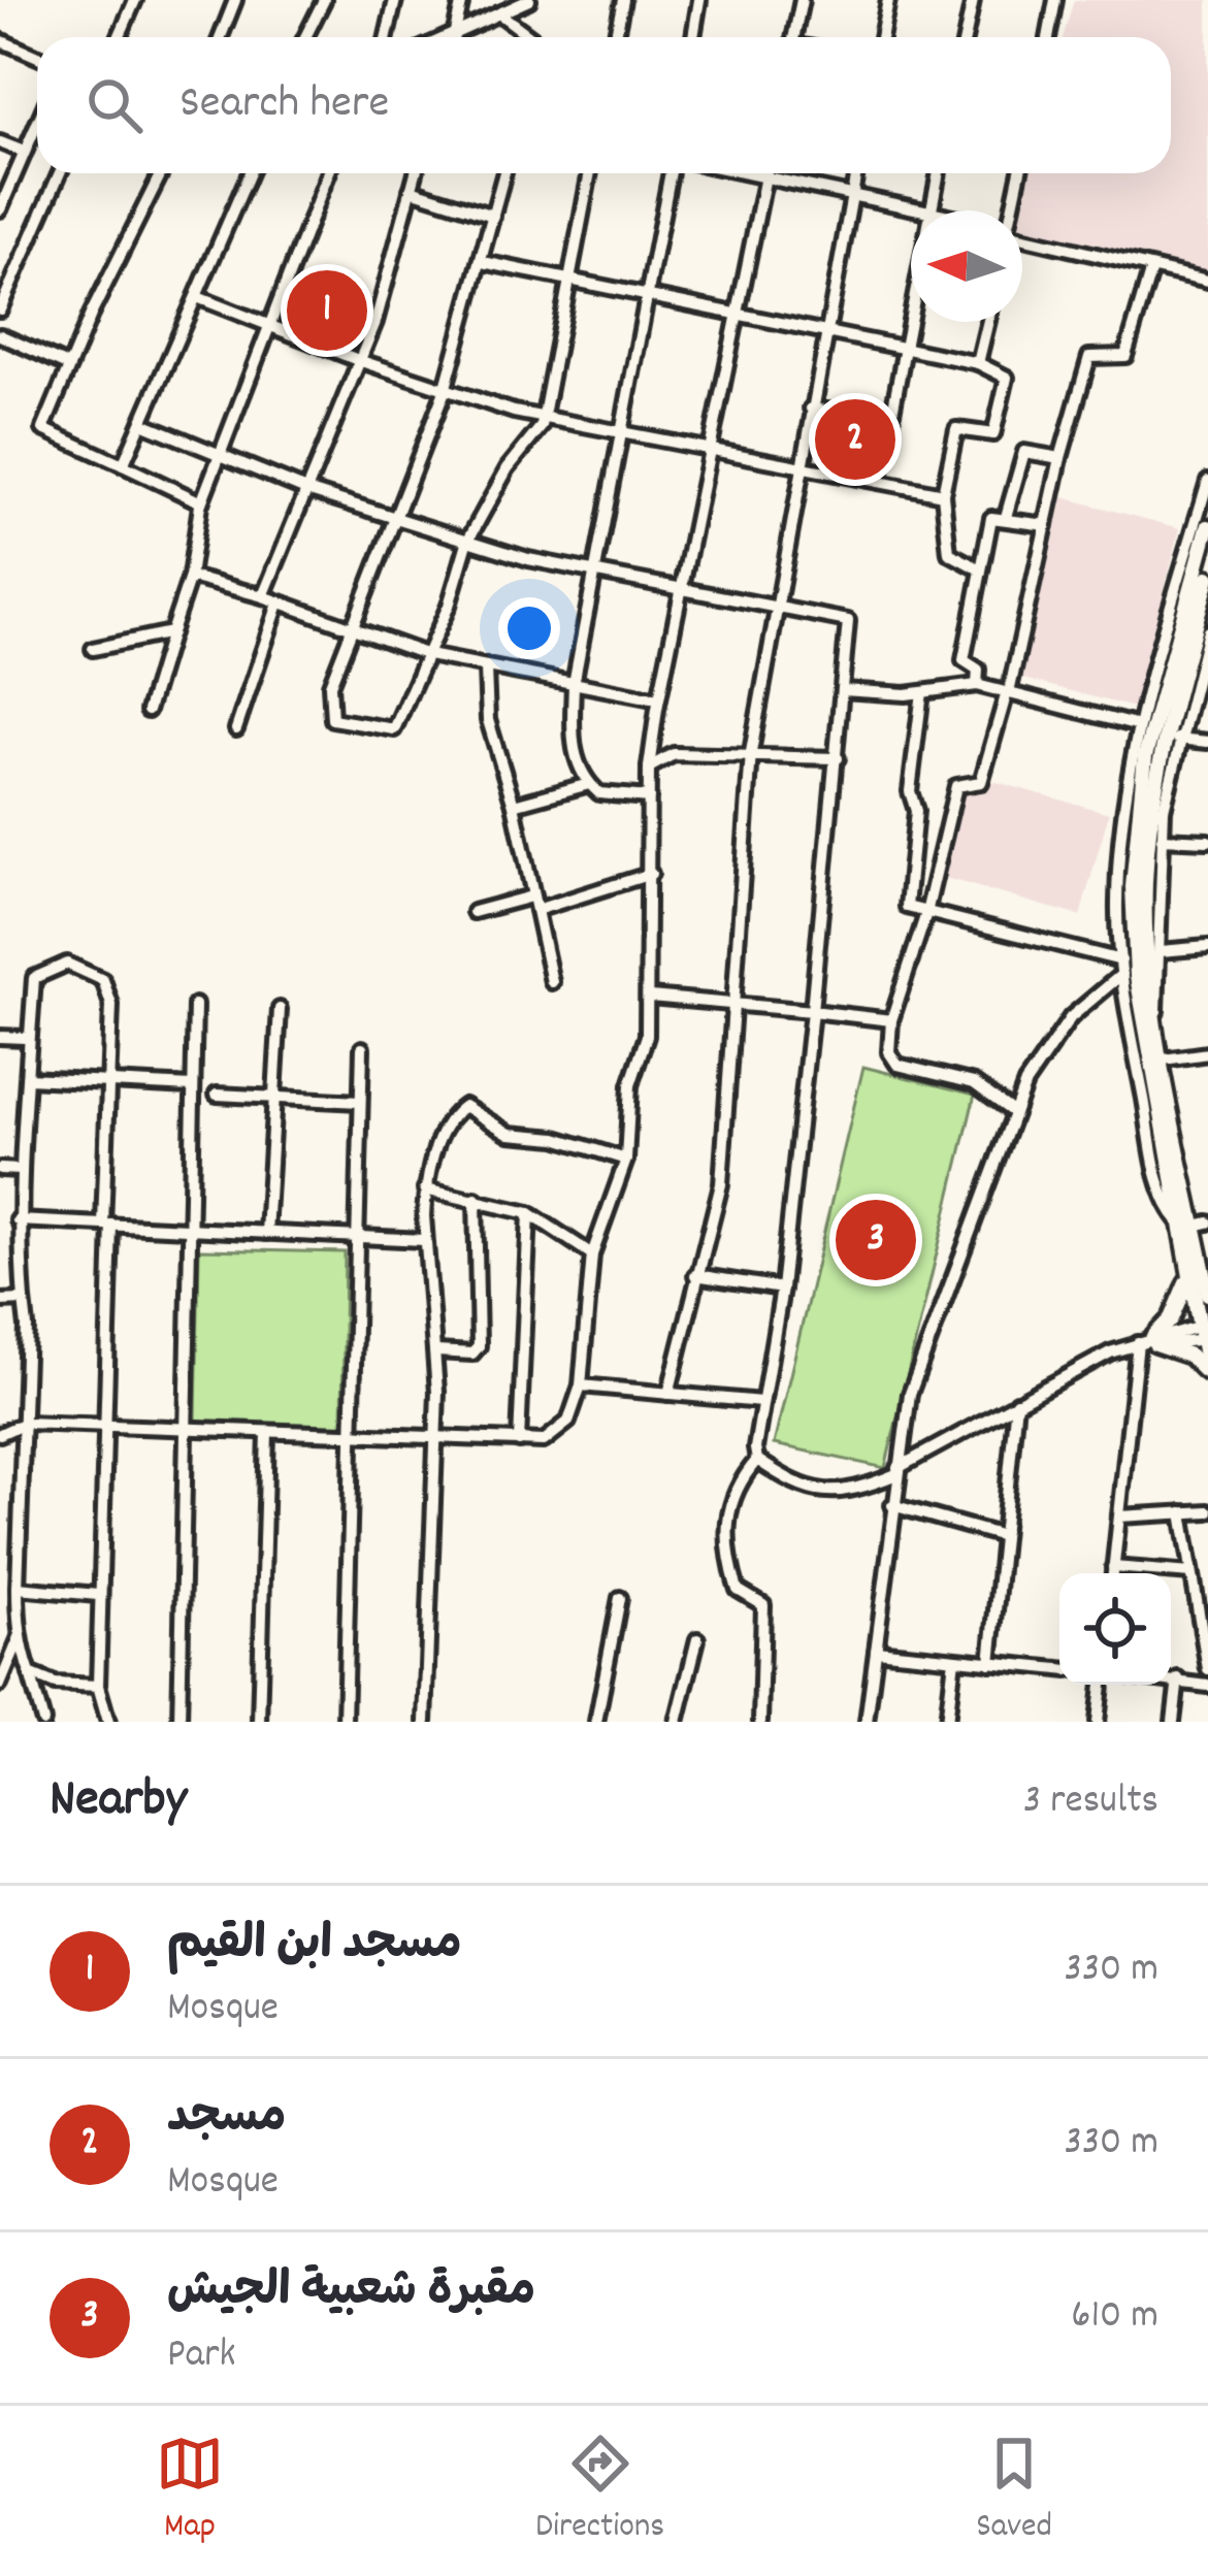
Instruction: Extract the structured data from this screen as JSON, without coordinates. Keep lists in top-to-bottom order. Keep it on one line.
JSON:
{"north":"left","page":{"search":"Search here","pins":["1","2","3"],"heading":["Nearby","3 results"],"list":[{"mark":"1","name":"مسجد ابن القيم","note":"Mosque","value":"330 m"},{"mark":"2","name":"مسجد","note":"Mosque","value":"330 m"},{"mark":"3","name":"مقبرة شعبية الجيش","note":"Park","value":"610 m"}],"nav":["Map","Directions","Saved"]}}
